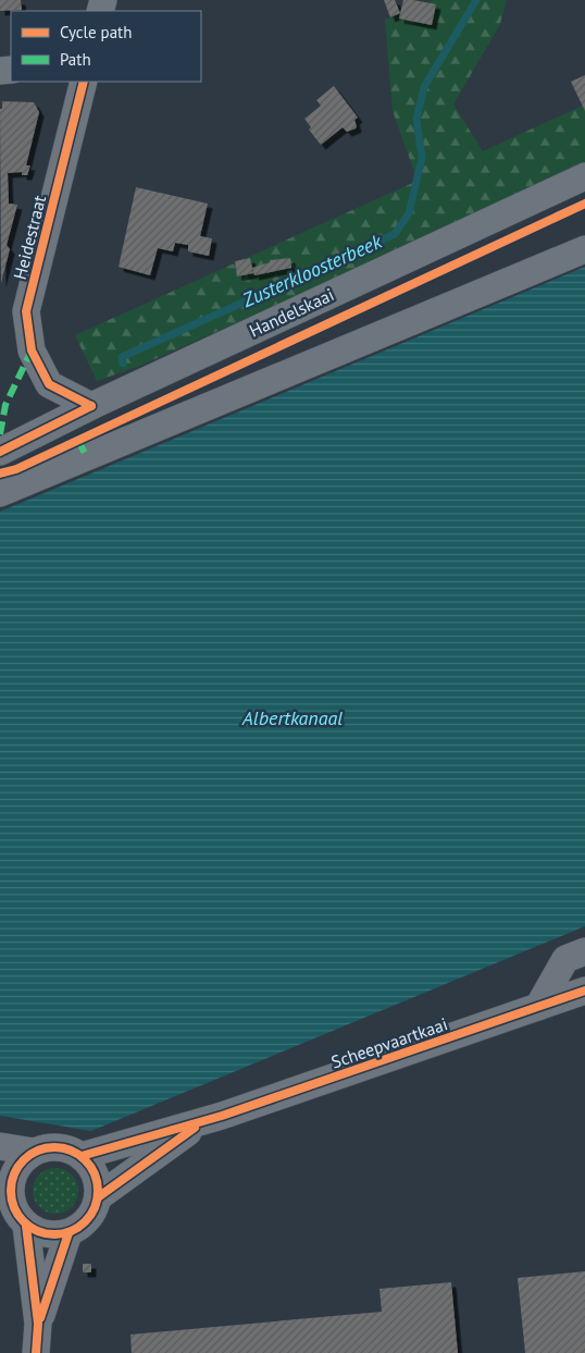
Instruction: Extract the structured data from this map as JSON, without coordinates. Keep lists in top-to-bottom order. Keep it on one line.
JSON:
{"streets":{"street":["Heidestraat","Handelskaai","Scheepvaartkaai"]},"crossings":[["Heidestraat","Handelskaai"]],"water":["Zusterkloosterbeek","Albertkanaal"],"legend":["Cycle path","Path"]}
